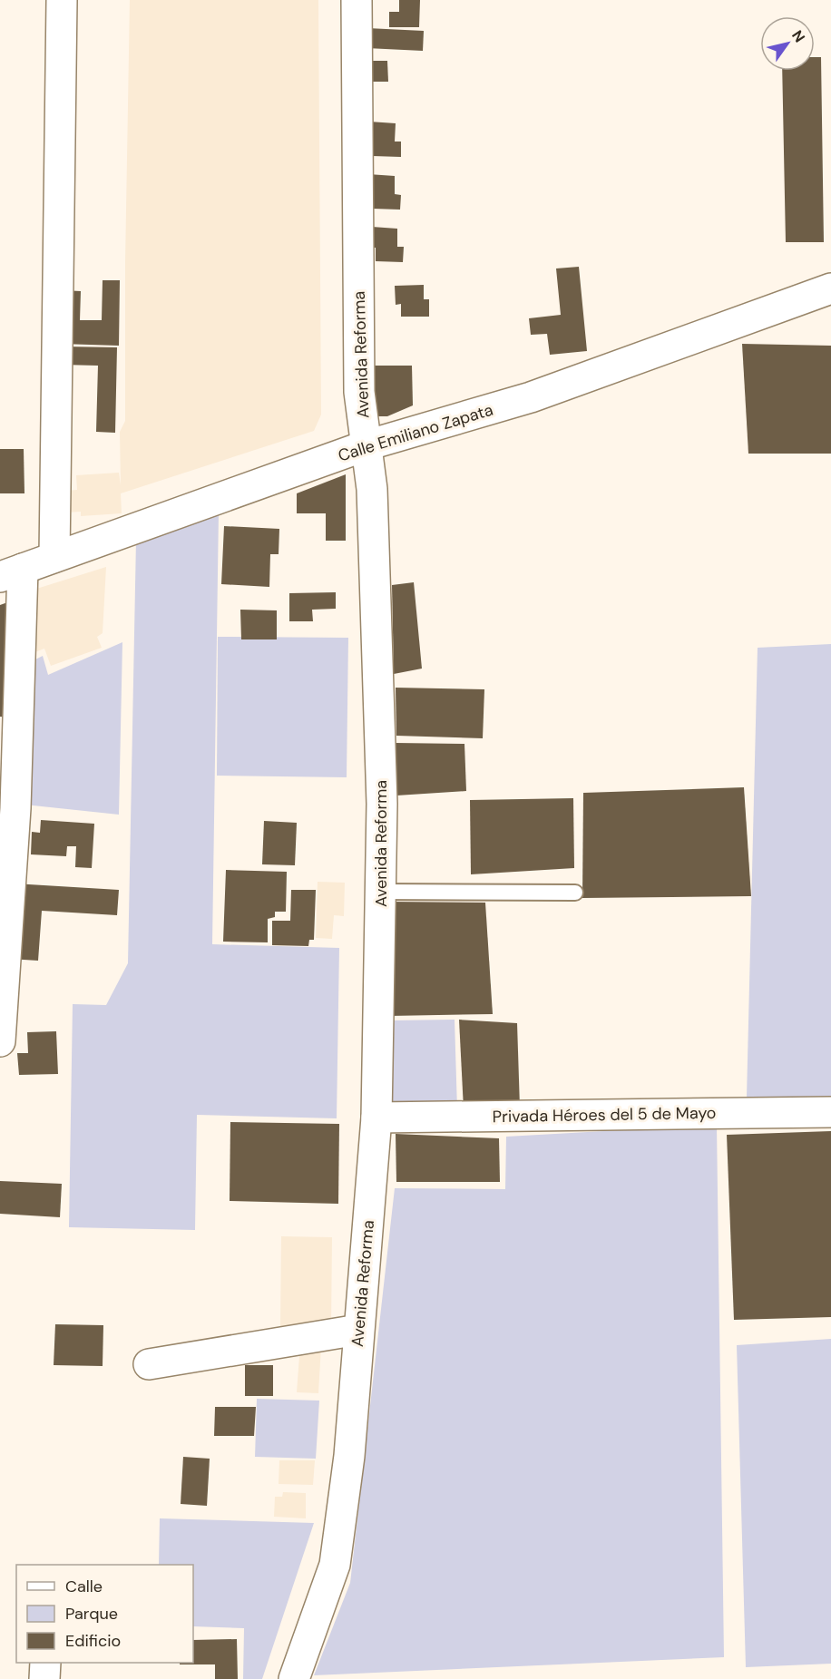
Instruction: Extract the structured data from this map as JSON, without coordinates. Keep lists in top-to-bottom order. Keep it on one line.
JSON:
{"streets":{"street":["Avenida Reforma","Calle Emiliano Zapata","Privada Héroes del 5 de Mayo"]},"crossings":[["Avenida Reforma","Calle Emiliano Zapata"],["Avenida Reforma","Privada Héroes del 5 de Mayo"]],"legend":["Calle","Parque","Edificio"],"north":"top right"}
